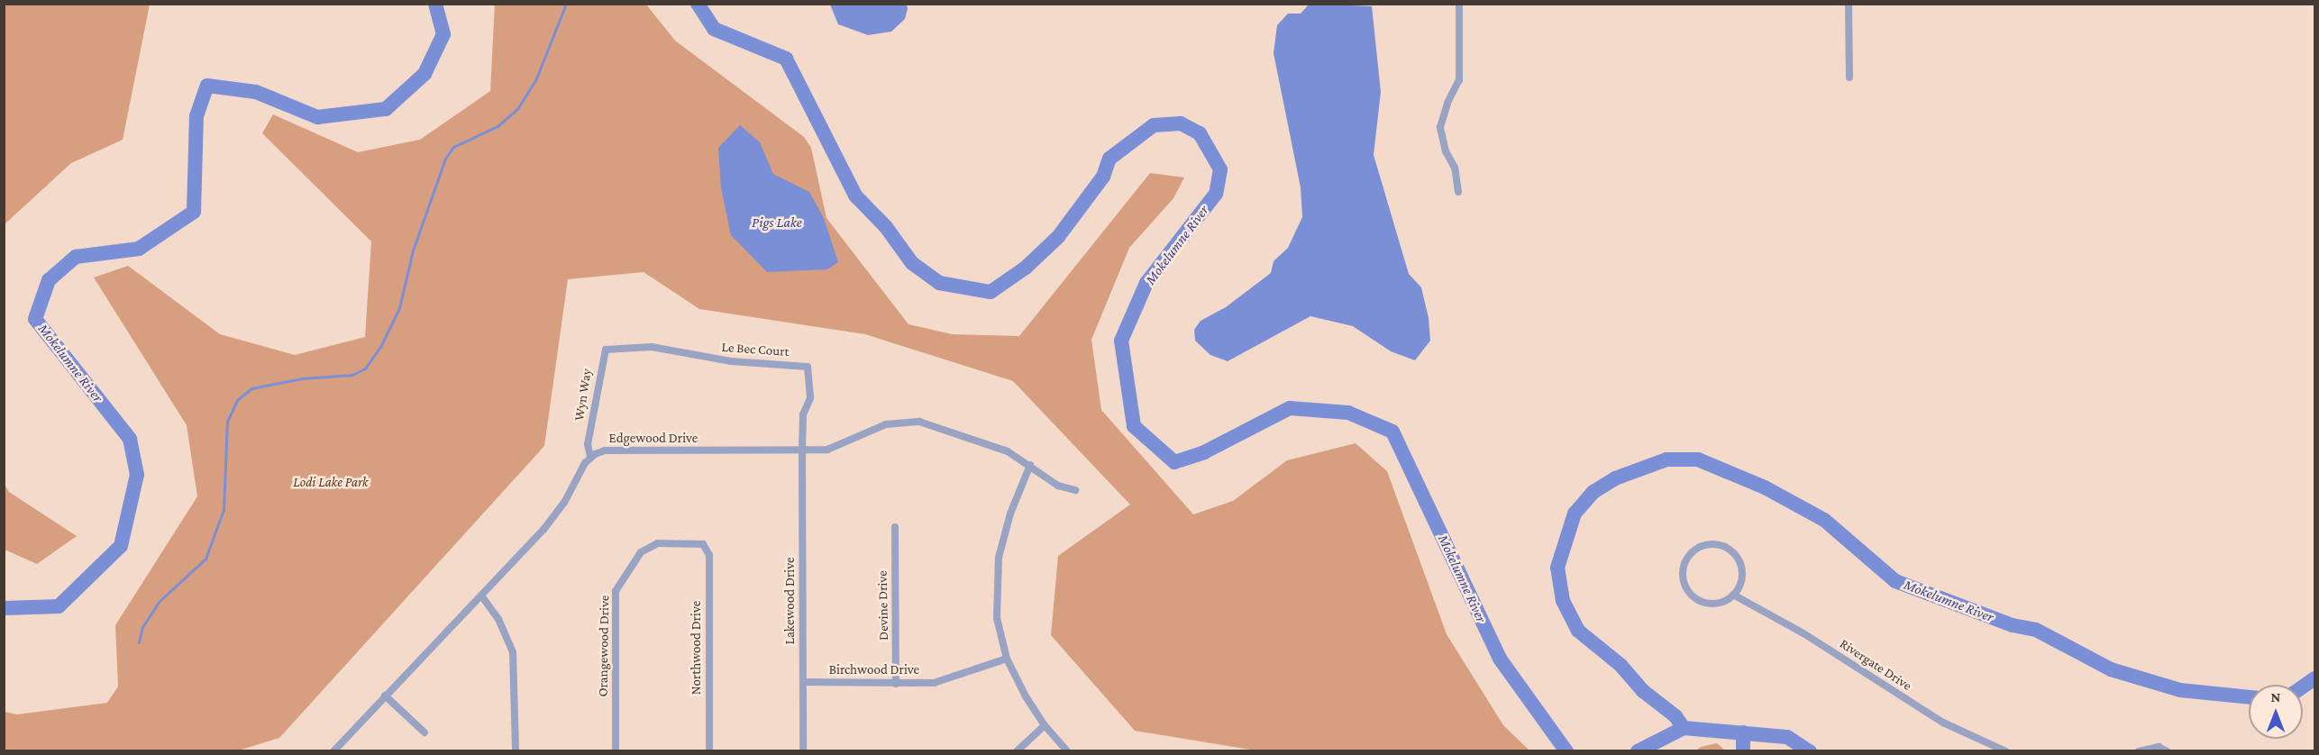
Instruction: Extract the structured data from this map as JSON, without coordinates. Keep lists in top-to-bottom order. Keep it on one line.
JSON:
{"streets":{"street":["Le Bec Court","Wyn Way","Edgewood Drive","Lakewood Drive","Devine Drive","Orangewood Drive","Northwood Drive","Rivergate Drive","Birchwood Drive"]},"crossings":[["Le Bec Court","Wyn Way"],["Le Bec Court","Edgewood Drive"],["Le Bec Court","Lakewood Drive"],["Wyn Way","Edgewood Drive"],["Edgewood Drive","Lakewood Drive"],["Lakewood Drive","Birchwood Drive"],["Devine Drive","Birchwood Drive"],["Orangewood Drive","Northwood Drive"]],"water":["Pigs Lake","Mokelumne River"],"parks":["Lodi Lake Park"],"north":"top"}
